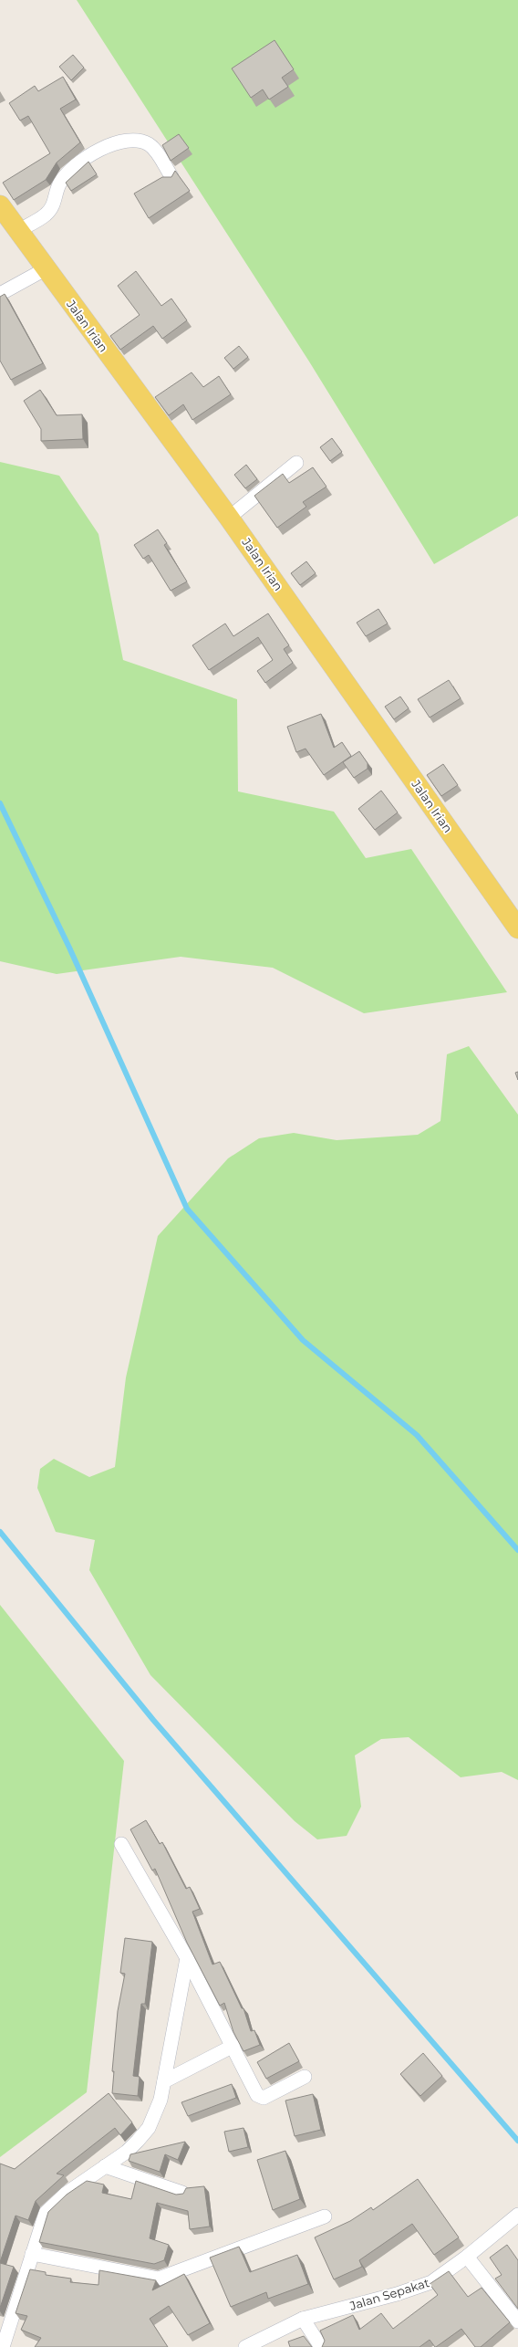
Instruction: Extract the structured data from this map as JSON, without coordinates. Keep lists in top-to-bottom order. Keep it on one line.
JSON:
{"streets":{"main road":["Jalan Irian"],"street":["Jalan Sepakat"]}}
